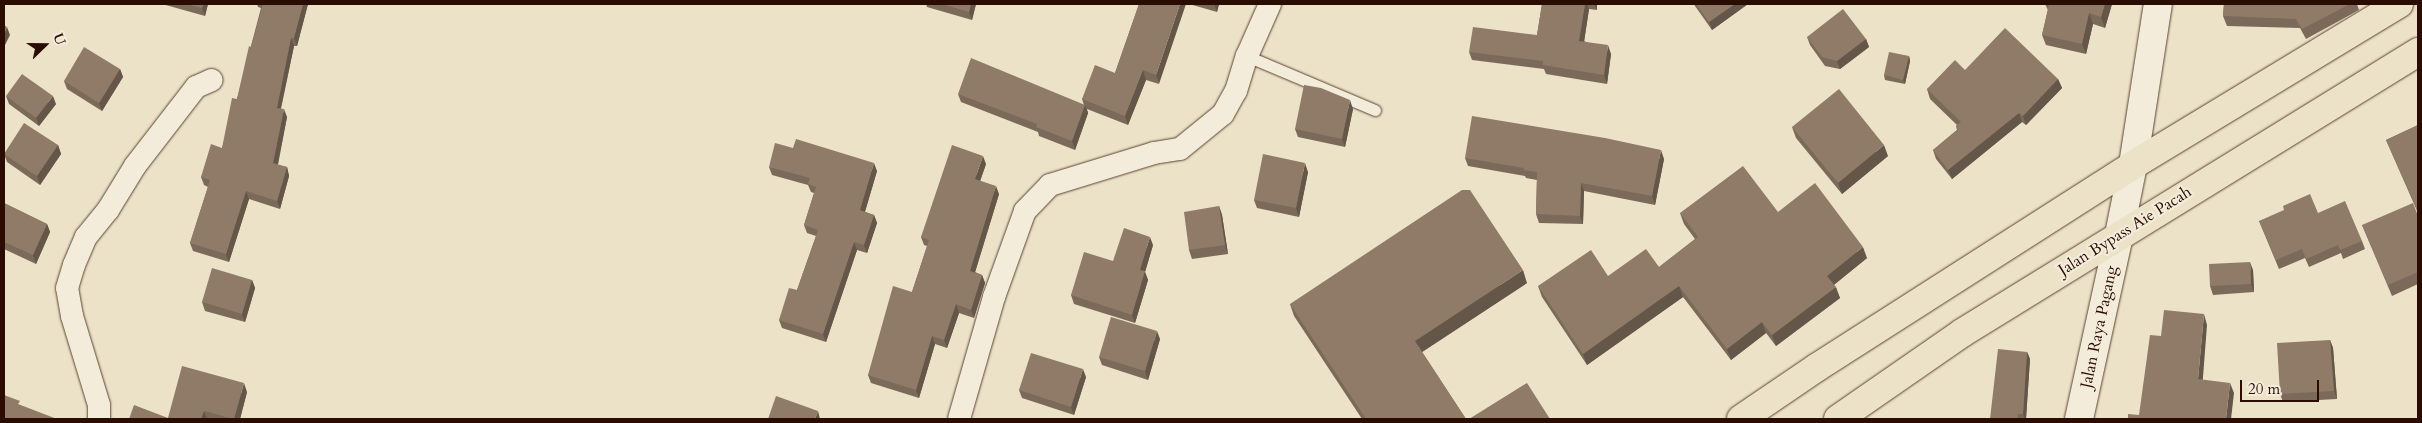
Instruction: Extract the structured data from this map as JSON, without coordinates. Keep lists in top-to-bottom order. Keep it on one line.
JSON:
{"streets":{"highway":["Jalan Bypass Aie Pacah"],"main road":["Jalan Raya Pagang"]},"crossings":[["Jalan Bypass Aie Pacah","Jalan Raya Pagang"]],"scale_bar":"20 m","north":"right"}
